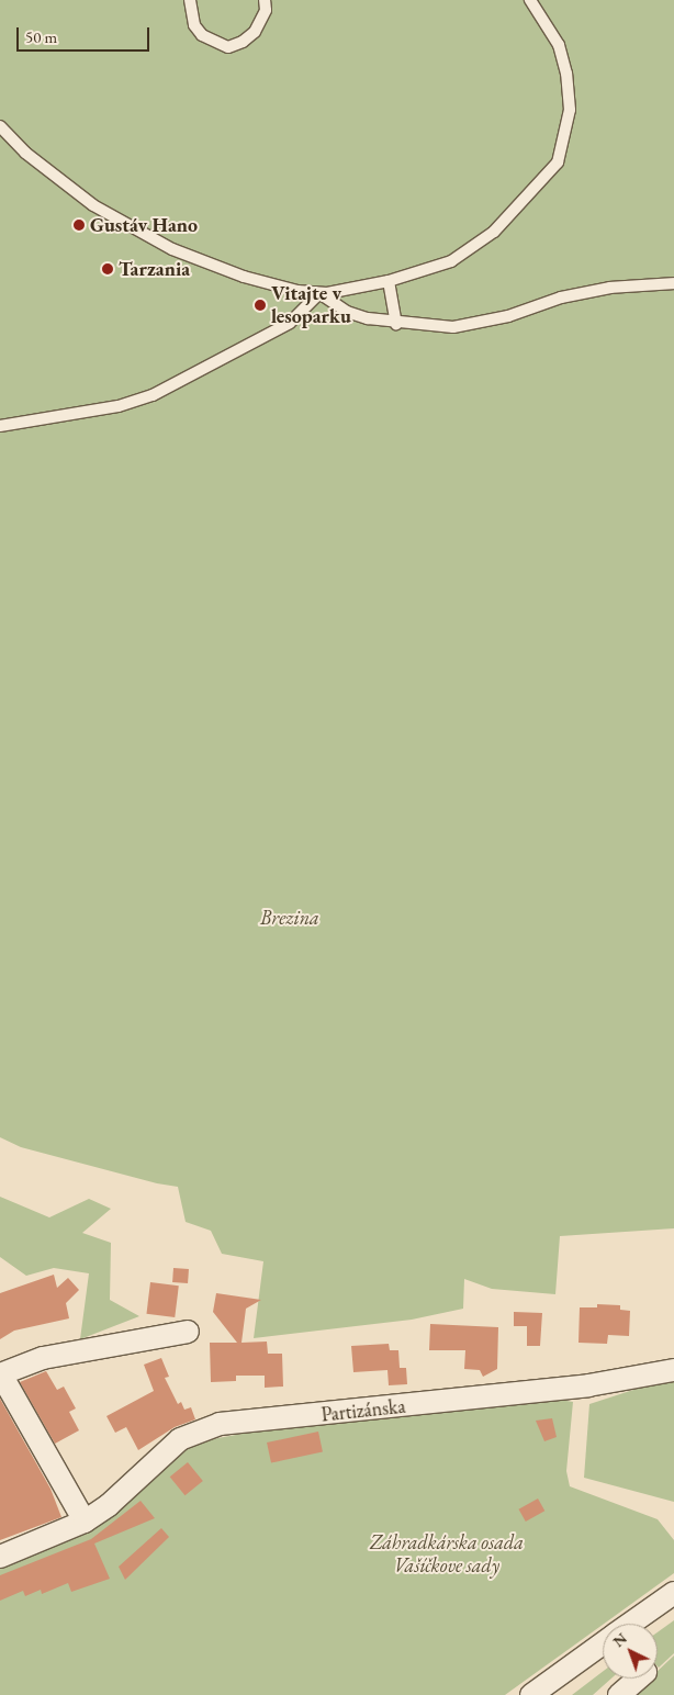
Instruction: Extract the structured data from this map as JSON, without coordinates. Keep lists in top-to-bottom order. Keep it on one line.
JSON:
{"streets":{"street":["Partizánska"]},"parks":["Brezina","Záhradkárska osada Vašíčkove sady"],"places":["Gustáv Hano","Tarzania","Vitajte v lesoparku"],"scale_bar":"50 m","north":"top left"}
